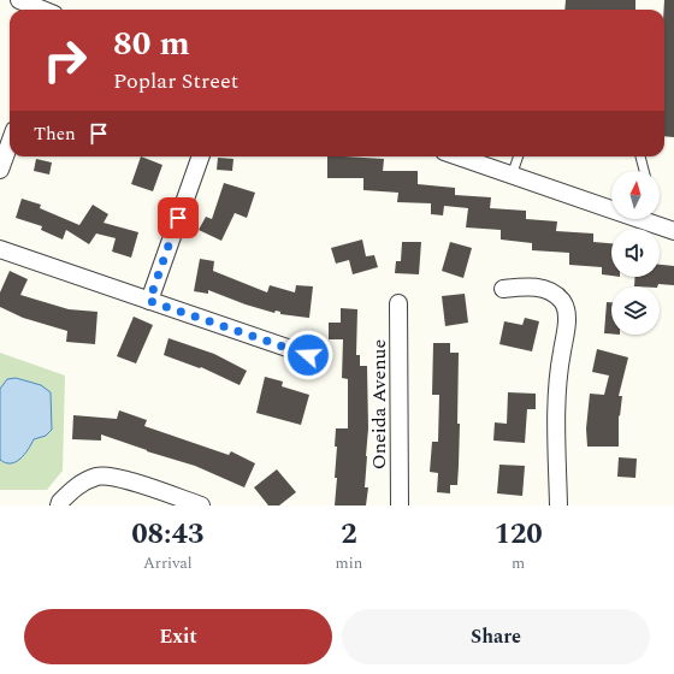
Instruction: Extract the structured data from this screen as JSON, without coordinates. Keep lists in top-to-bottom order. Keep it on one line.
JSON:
{"streets":{"street":["Oneida Avenue"]},"north":"top","page":{"turn":["80 m","Poplar Street"],"then":"Then","eta":["08:43","Arrival","2","min","120","m"],"buttons":["Exit","Share"]}}
